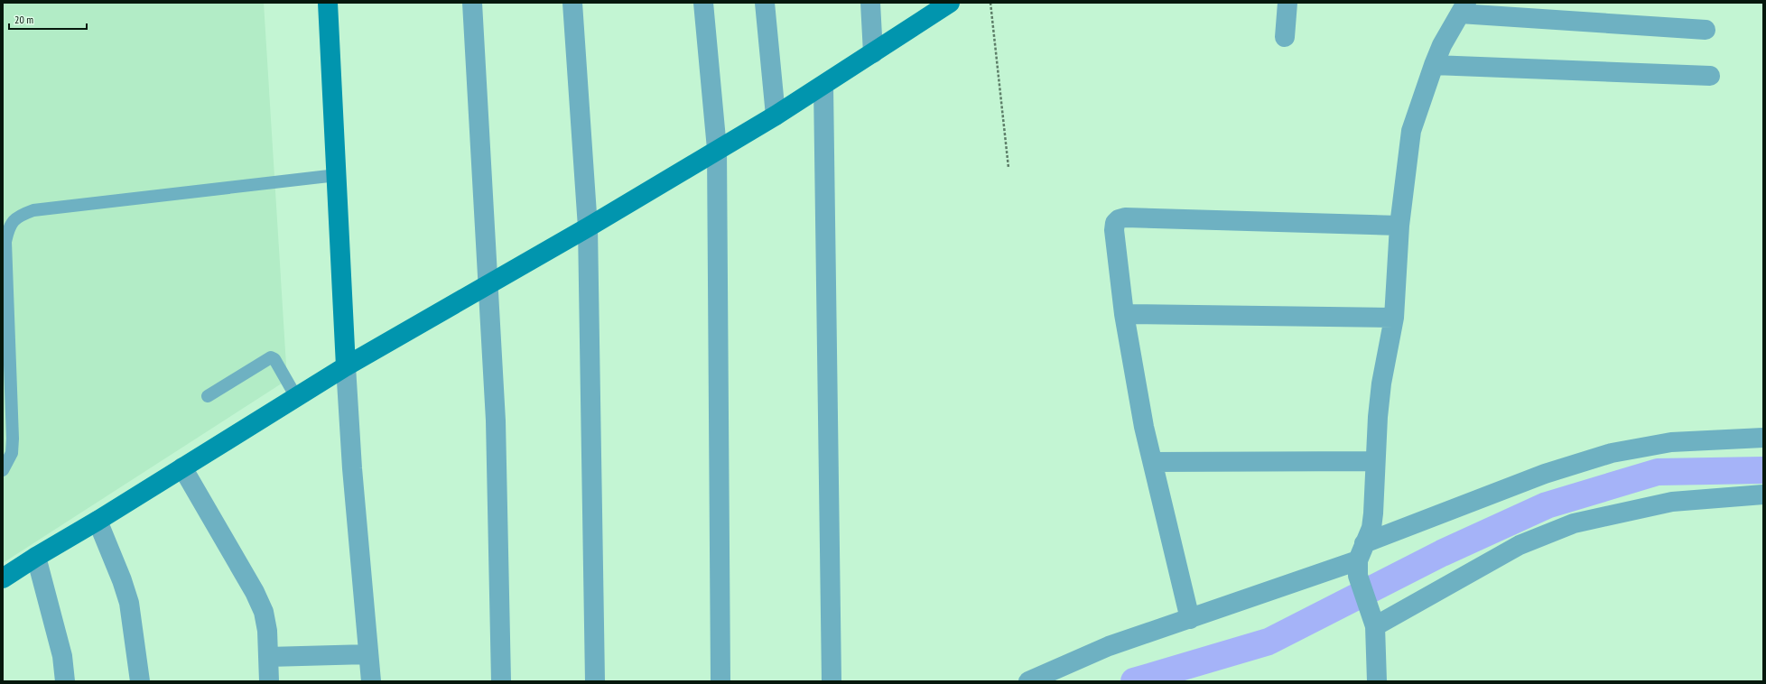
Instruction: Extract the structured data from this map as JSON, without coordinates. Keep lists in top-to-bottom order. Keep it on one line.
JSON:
{"scale_bar":"20 m"}
